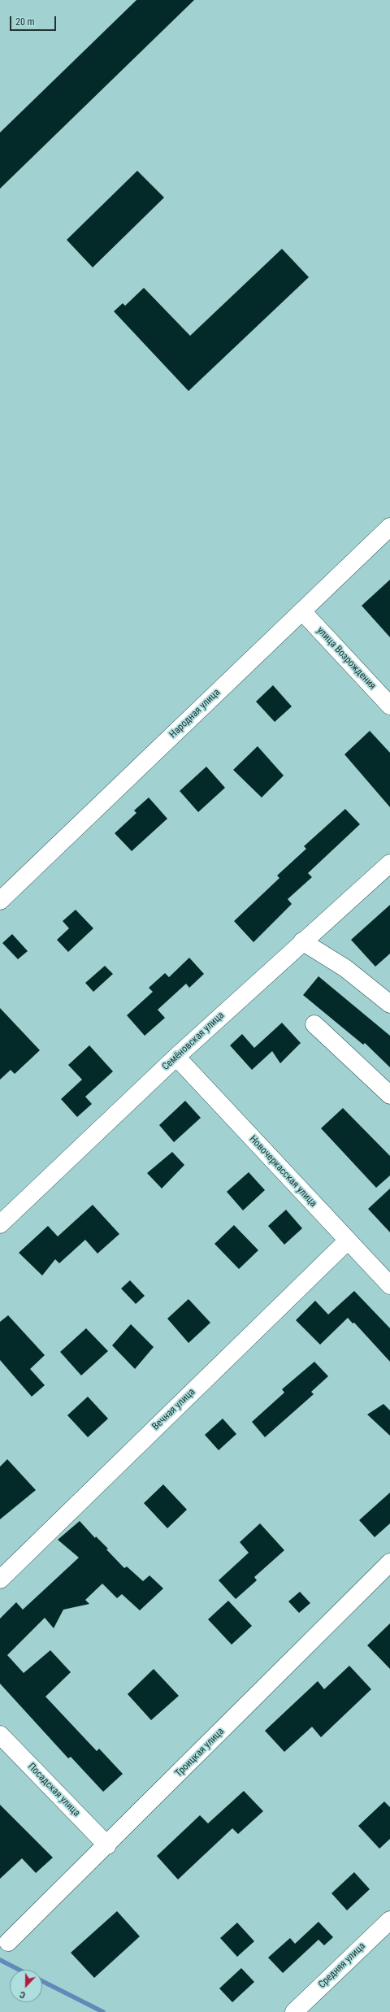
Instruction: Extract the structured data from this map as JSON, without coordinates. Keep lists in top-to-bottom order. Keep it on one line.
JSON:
{"streets":{"street":["улица Возрождения","Народная улица","Семёновская улица","Новочеркасская улица","Вечная улица","Троицкая улица","Посадская улица","Средняя улица"]},"crossings":[["улица Возрождения","Народная улица"],["Семёновская улица","Новочеркасская улица"],["Новочеркасская улица","Вечная улица"],["Троицкая улица","Посадская улица"]],"scale_bar":"20 m","north":"bottom"}
